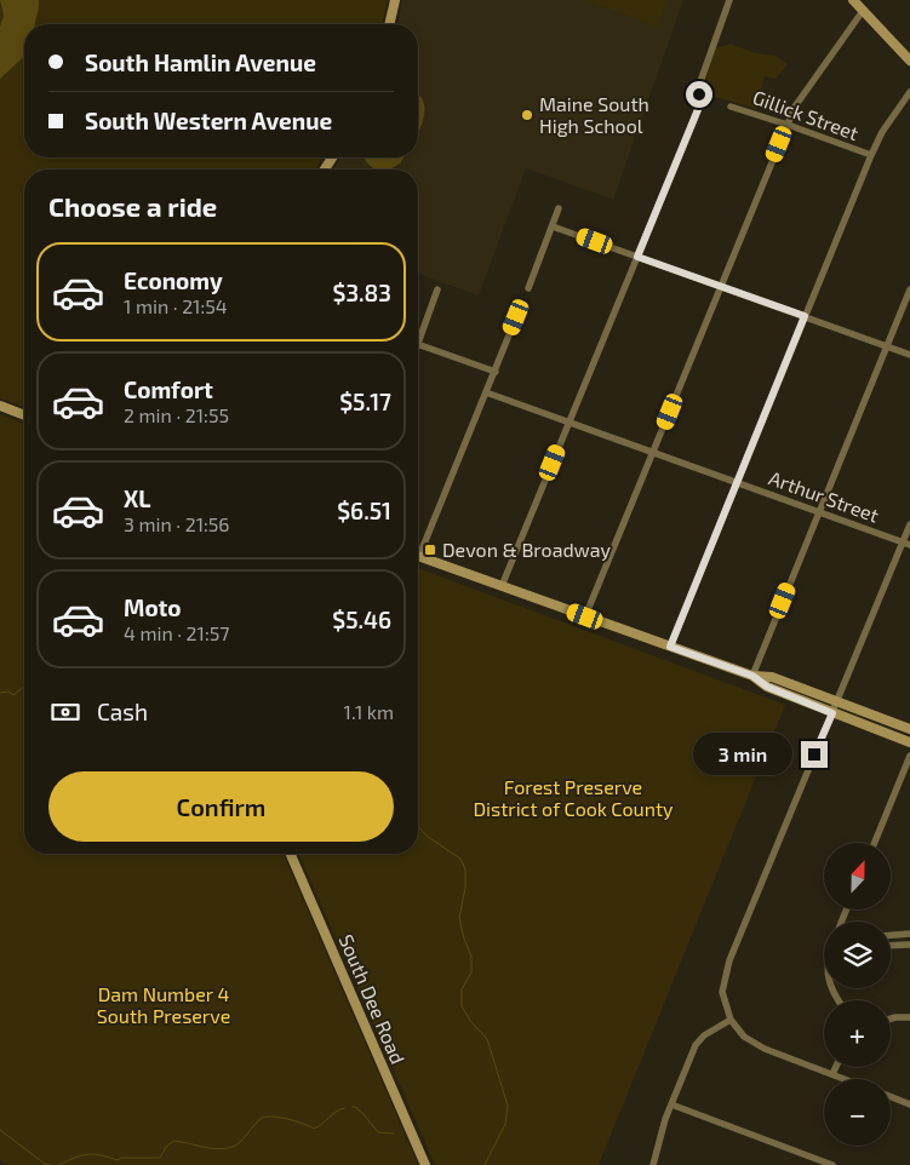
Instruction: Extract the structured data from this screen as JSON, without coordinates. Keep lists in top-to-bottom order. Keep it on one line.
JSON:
{"streets":{"street":["Gillick Street","Arthur Street","South Dee Road"]},"parks":["Forest Preserve District of Cook County","Dam Number 4 South Preserve"],"places":{"other":["Maine South High School"],"transit":["Devon & Broadway"]},"north":"top","page":{"banner":["South Hamlin Avenue","South Western Avenue"],"heading":"Choose a ride","list":[{"name":"Economy","note":"1 min · 21:54","value":"$3.83"},{"name":"Comfort","note":"2 min · 21:55","value":"$5.17"},{"name":"XL","note":"3 min · 21:56","value":"$6.51"},{"name":"Moto","note":"4 min · 21:57","value":"$5.46"}],"pay":["Cash","1.1 km"],"bubble":"3 min","buttons":"Confirm","map_buttons":["+","−"]}}
